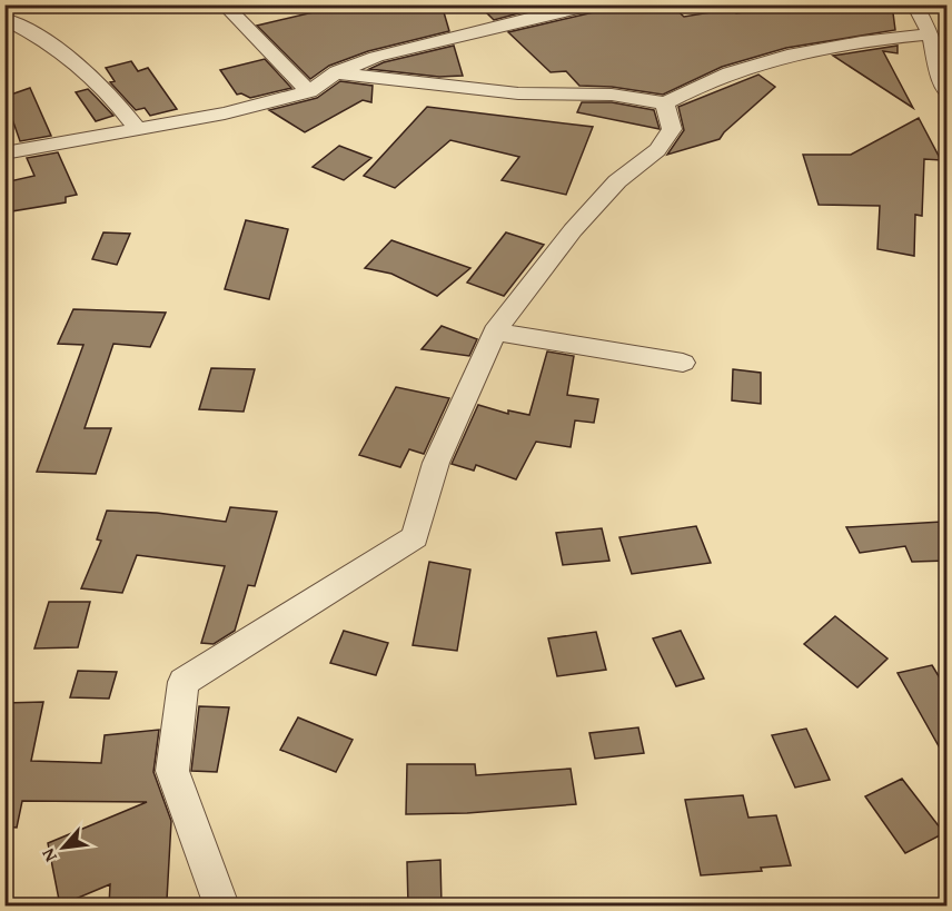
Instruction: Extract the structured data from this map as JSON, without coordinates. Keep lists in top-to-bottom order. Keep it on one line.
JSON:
{"north":"bottom left"}
